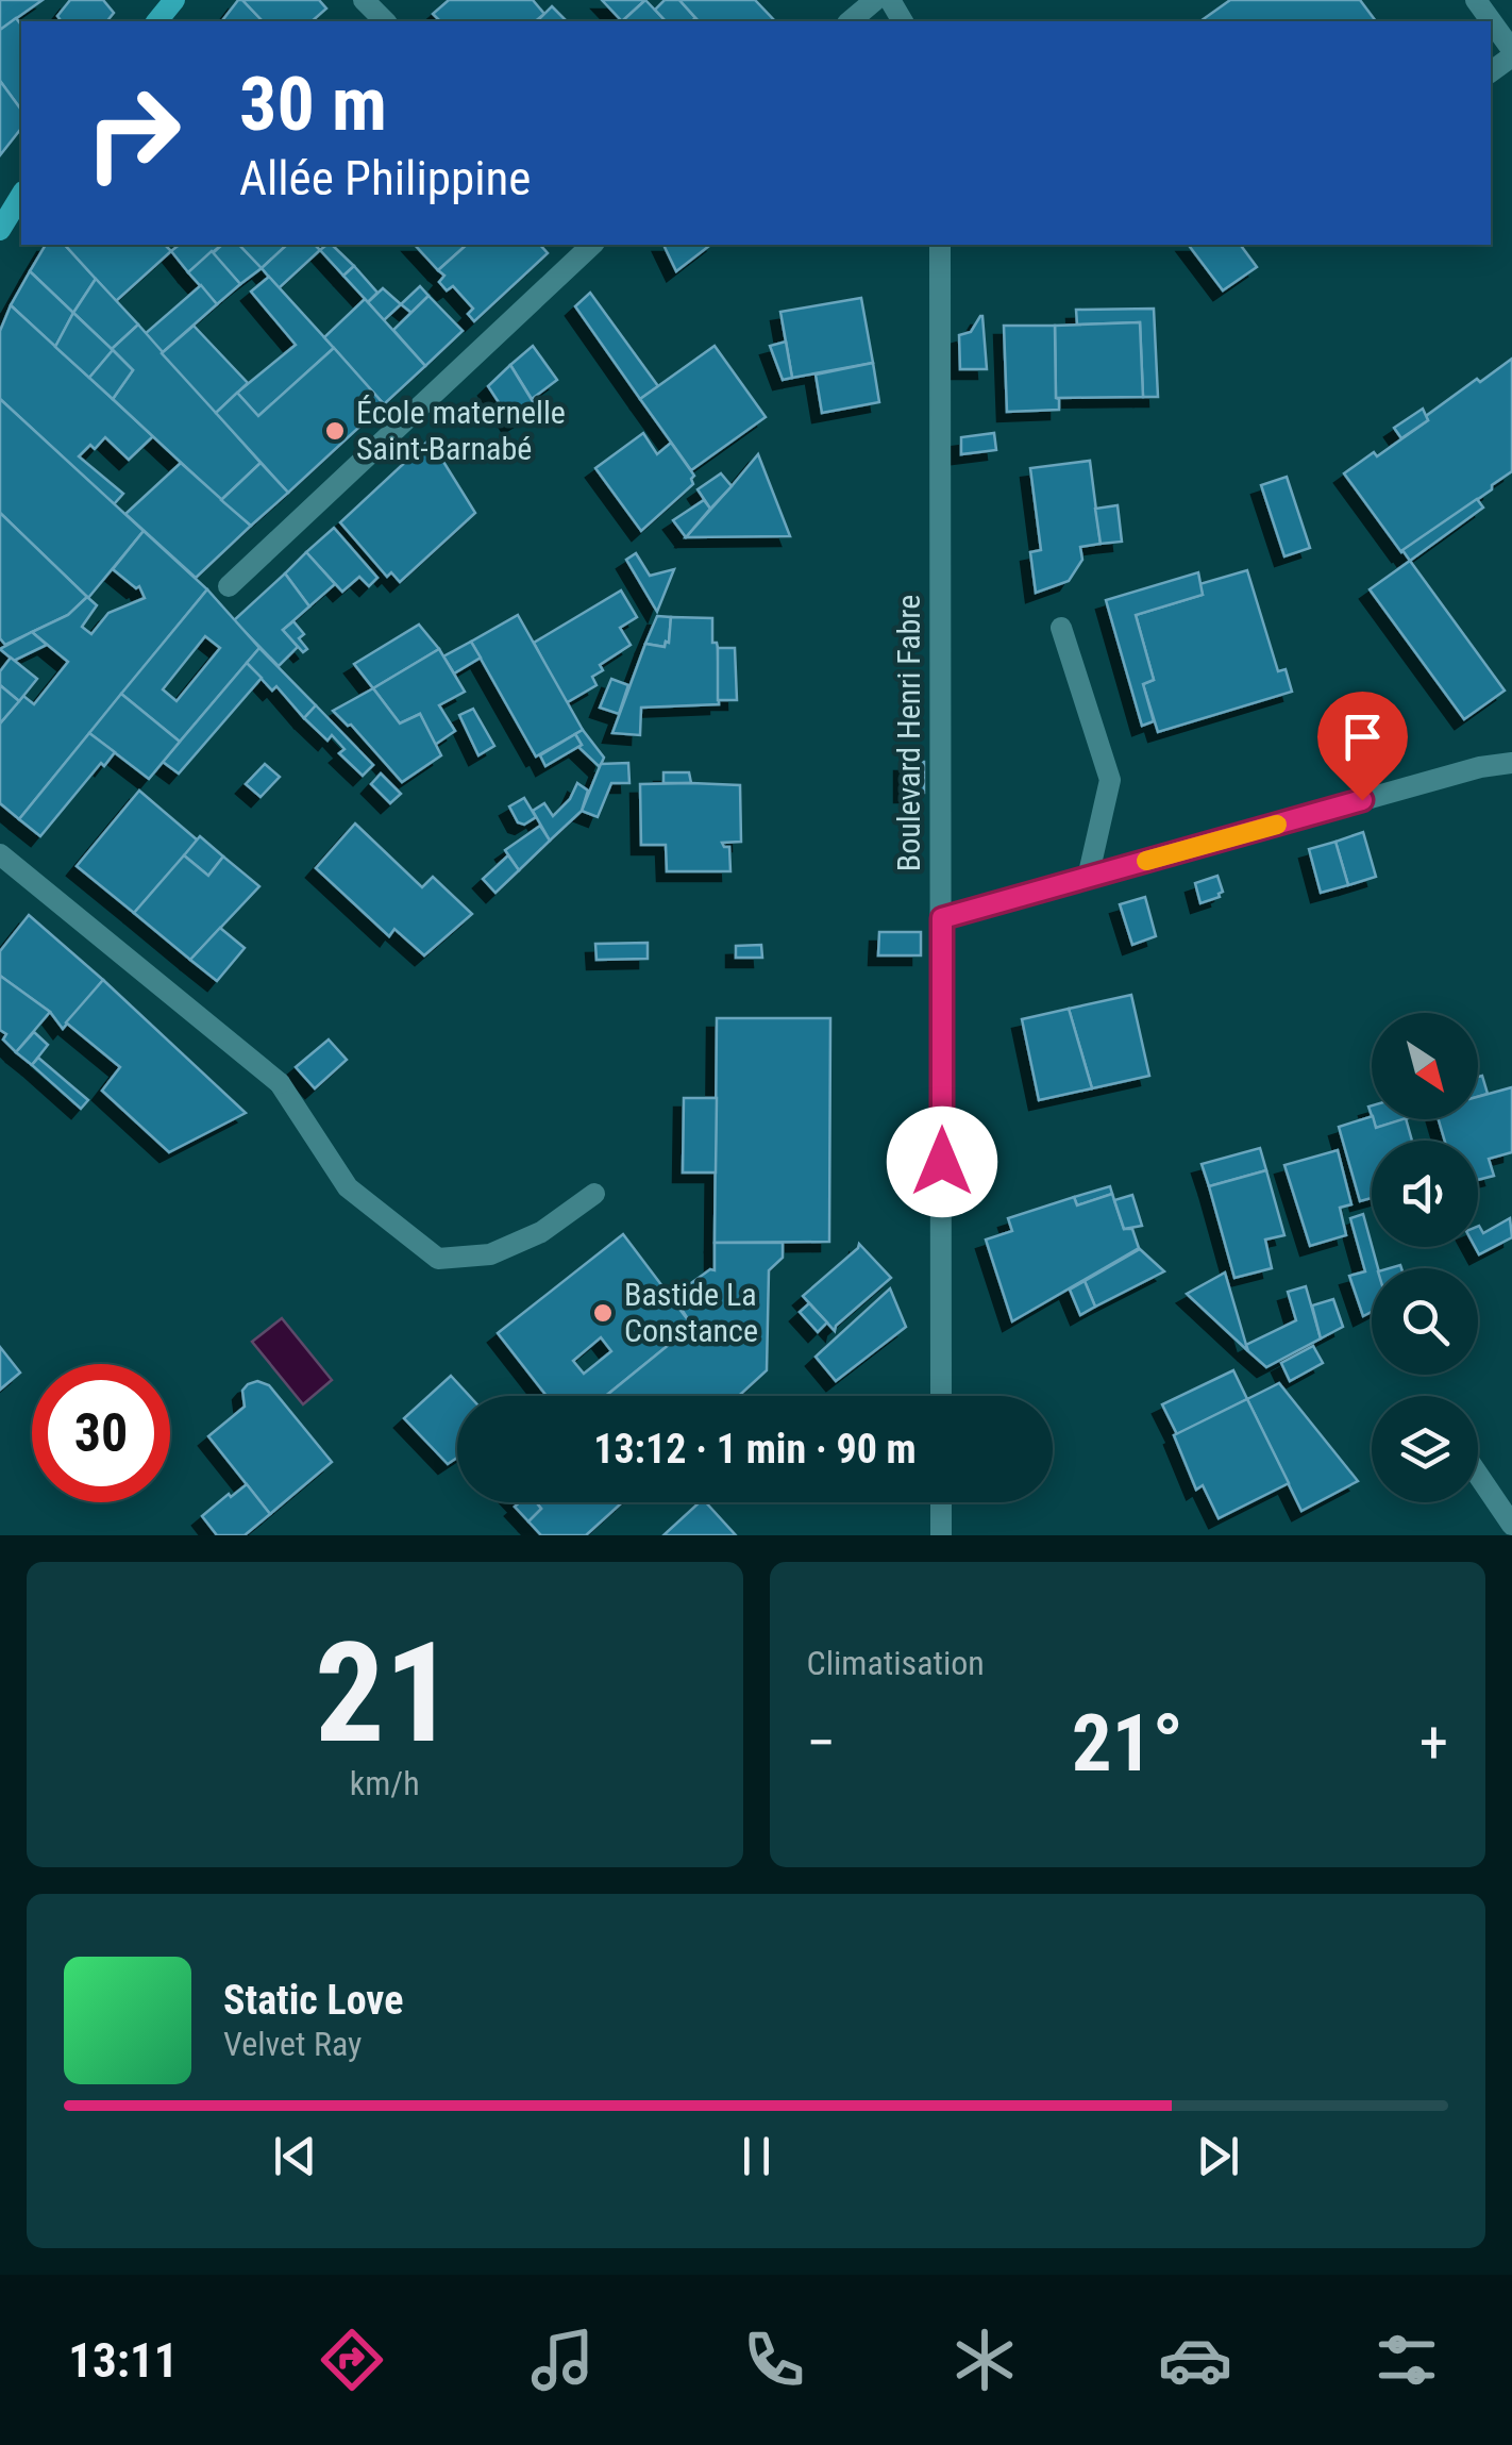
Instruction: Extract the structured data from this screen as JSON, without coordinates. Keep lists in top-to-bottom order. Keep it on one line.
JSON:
{"streets":{"street":["Boulevard Henri Fabre"]},"places":["École maternelle Saint-Barnabé","Bastide La Constance"],"north":"bottom right","page":{"turn":["30 m","Allée Philippine"],"limit":"30","trip":"13:12 · 1 min · 90 m","tile":[["21","km/h"],"Climatisation"],"heat":["−","21°","+"],"song":["Static Love","Velvet Ray"],"tabs":"13:11"}}
